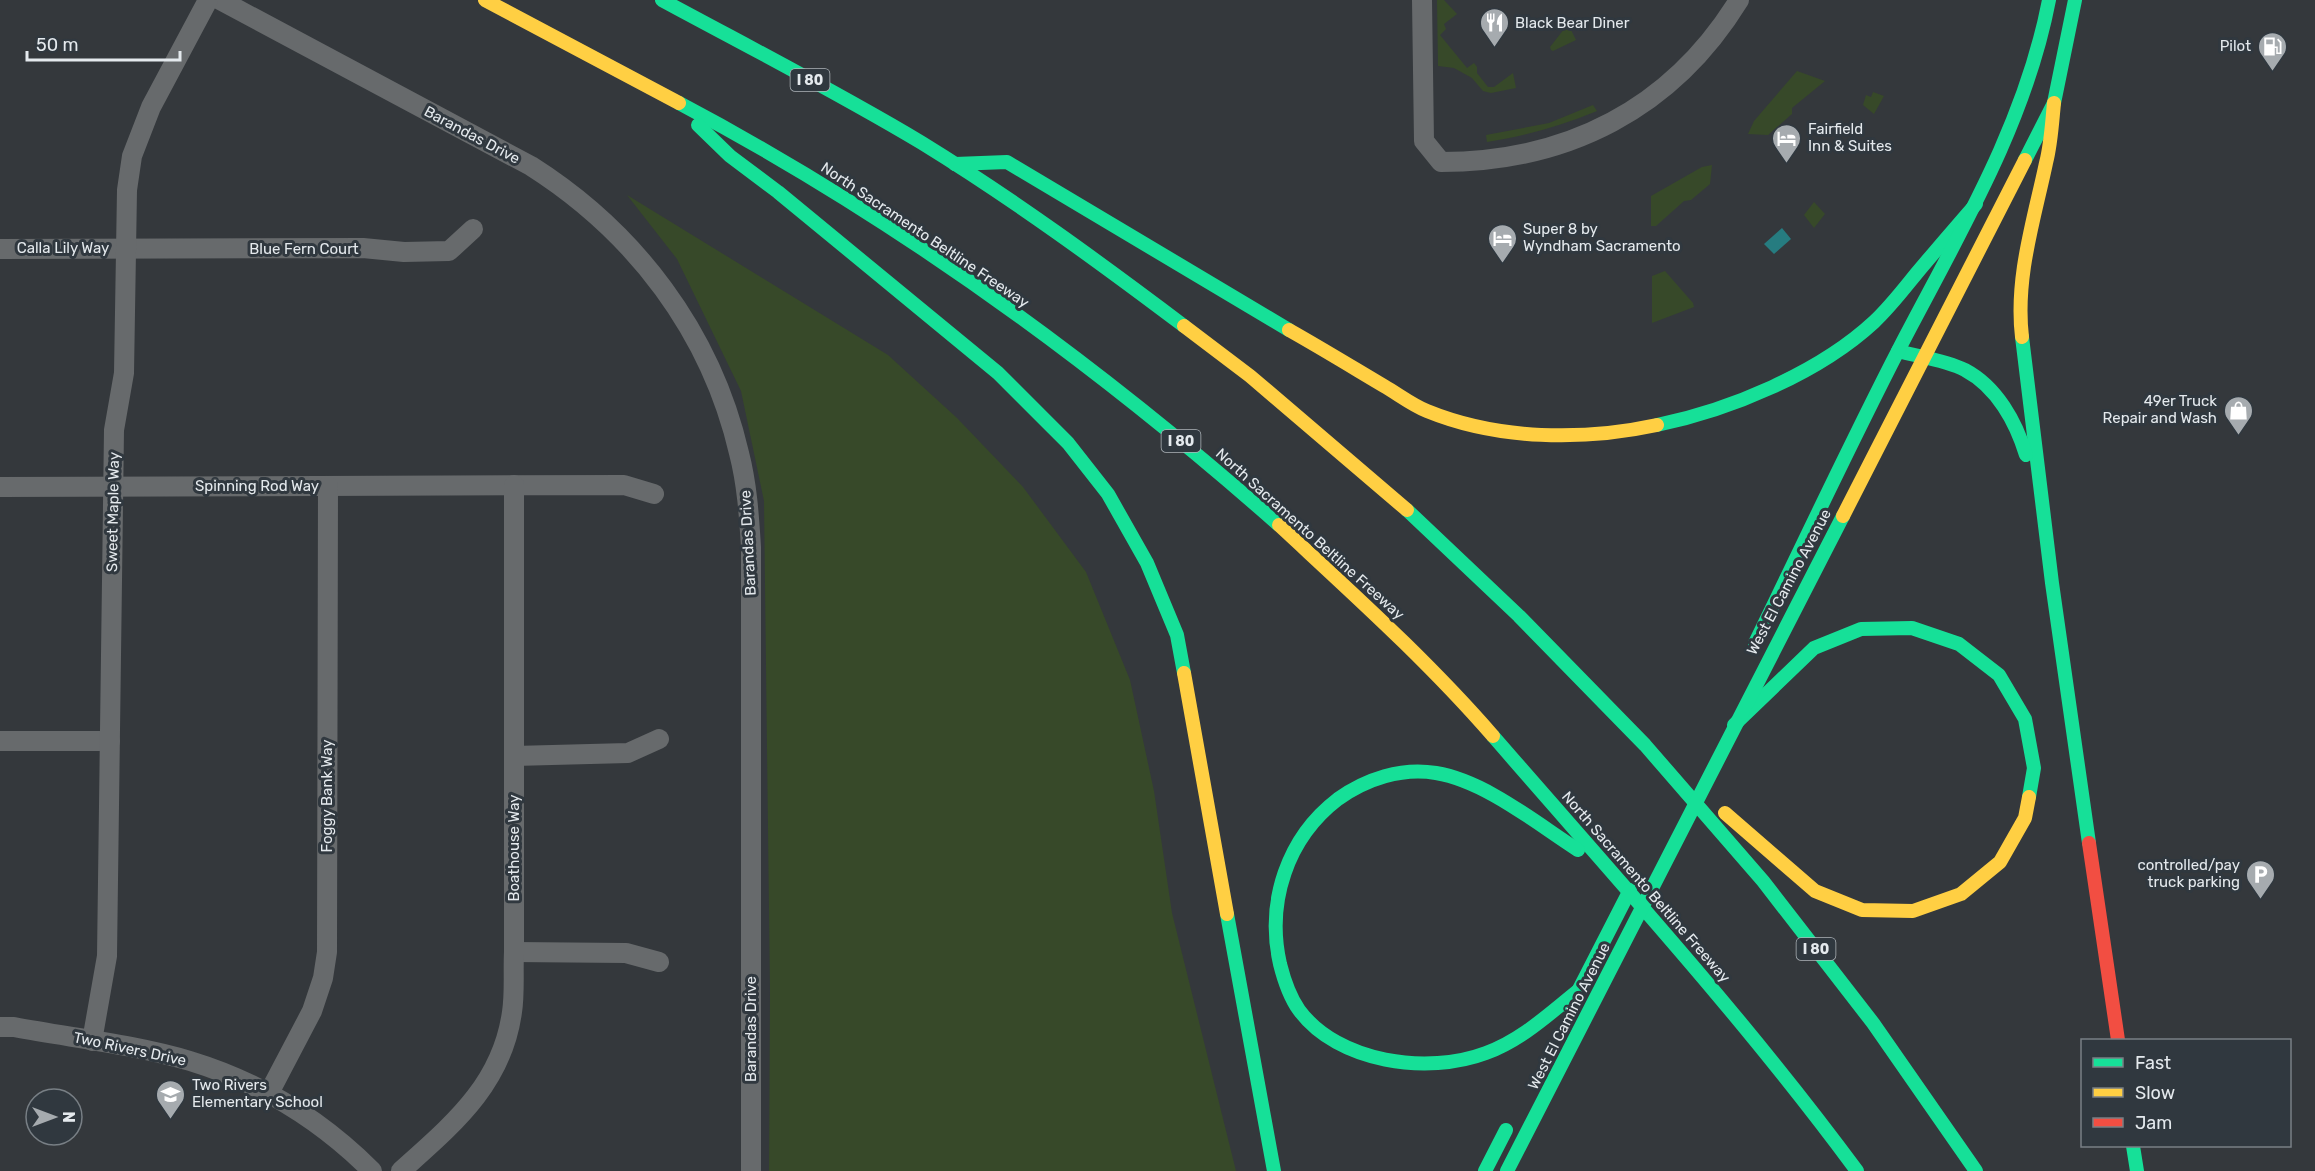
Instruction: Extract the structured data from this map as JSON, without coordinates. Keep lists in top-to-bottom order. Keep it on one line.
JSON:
{"streets":{"main road":["I 80","North Sacramento Beltline Freeway","West El Camino Avenue"],"street":["Barandas Drive","Calla Lily Way","Blue Fern Court","Spinning Rod Way","Sweet Maple Way","Foggy Bank Way","Boathouse Way","Two Rivers Drive"]},"crossings":[["Calla Lily Way","Blue Fern Court"],["Calla Lily Way","Sweet Maple Way"],["Blue Fern Court","Sweet Maple Way"],["Spinning Rod Way","Sweet Maple Way"],["Spinning Rod Way","Foggy Bank Way"],["Spinning Rod Way","Boathouse Way"],["Sweet Maple Way","Two Rivers Drive"],["Foggy Bank Way","Two Rivers Drive"]],"places":{"restaurant":["Black Bear Diner"],"fuel station":["Pilot"],"hotel":["Fairfield Inn & Suites","Super 8 by Wyndham Sacramento"],"shop":["49er Truck Repair and Wash"],"parking":["controlled/pay truck parking"],"school or university":["Two Rivers Elementary School"]},"legend":["Fast","Slow","Jam"],"scale_bar":"50 m","north":"right"}
